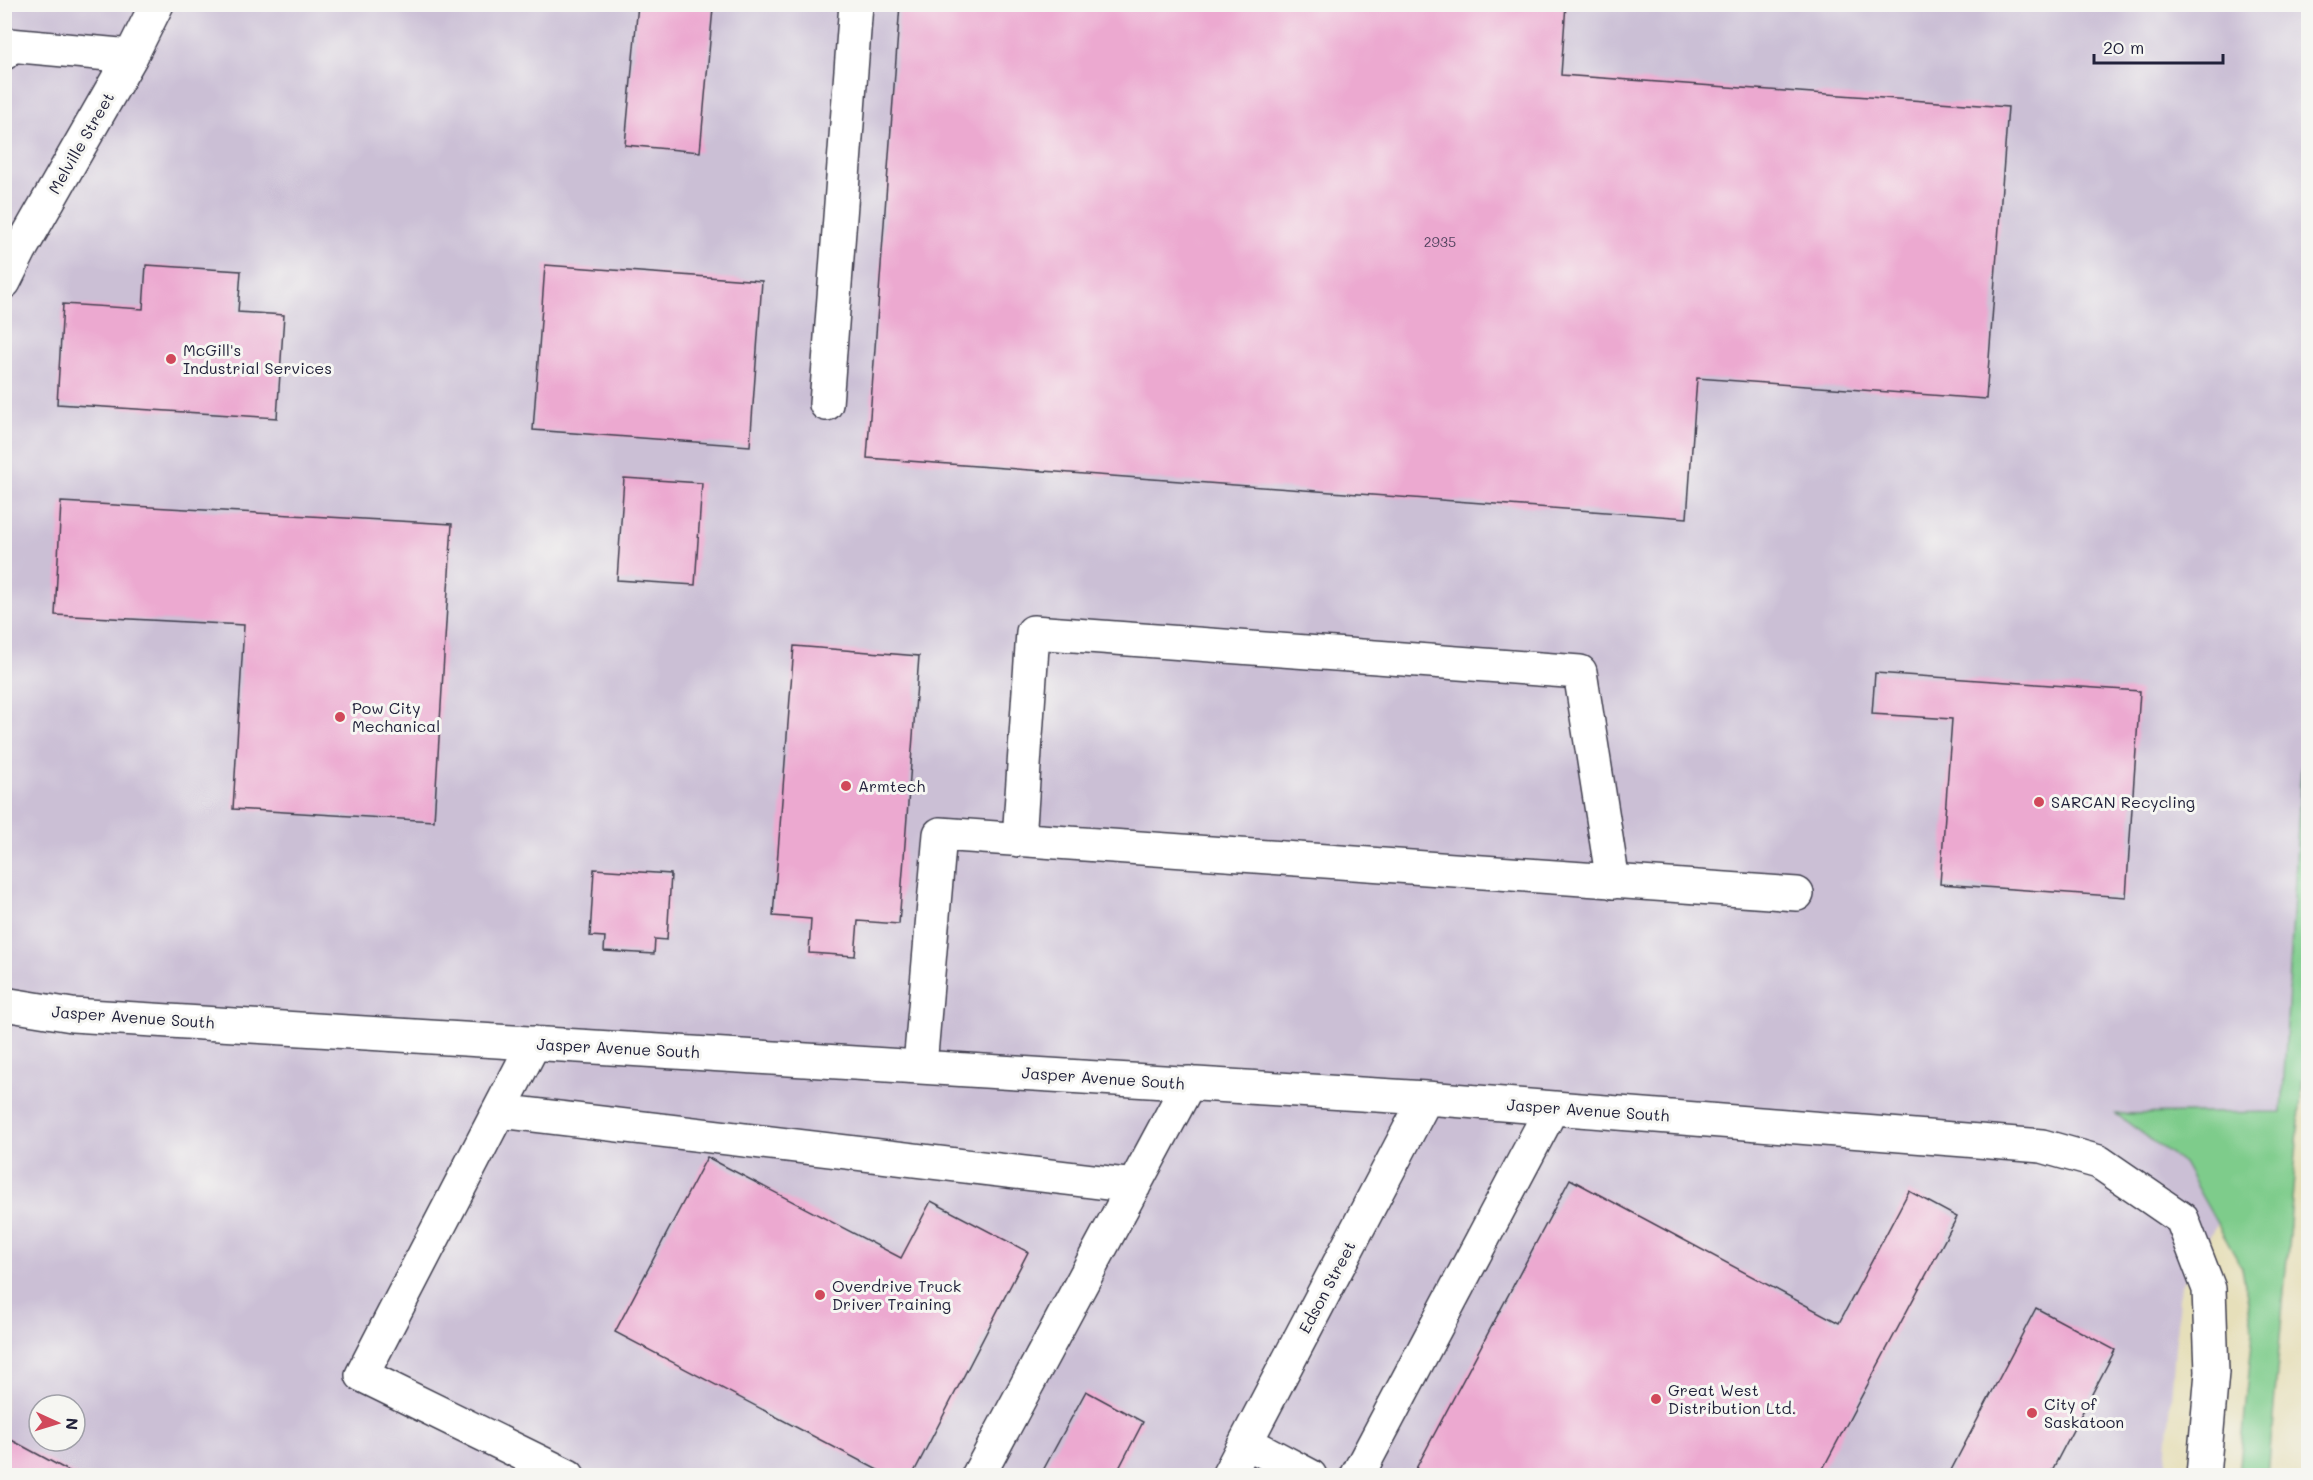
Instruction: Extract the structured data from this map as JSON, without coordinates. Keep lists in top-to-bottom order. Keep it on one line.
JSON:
{"streets":{"street":["Melville Street","Jasper Avenue South","Edson Street"]},"crossings":[["Jasper Avenue South","Edson Street"]],"places":["McGill's Industrial Services","Pow City Mechanical","Armtech","SARCAN Recycling","Overdrive Truck Driver Training","Great West Distribution Ltd.","City of Saskatoon"],"house_numbers":["2935"],"scale_bar":"20 m","north":"right"}
